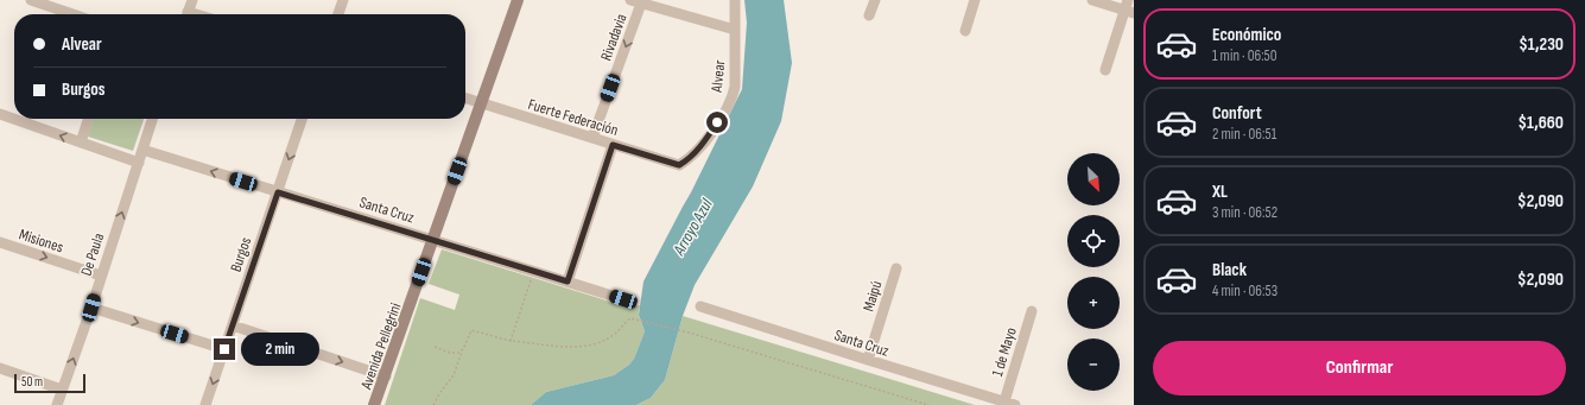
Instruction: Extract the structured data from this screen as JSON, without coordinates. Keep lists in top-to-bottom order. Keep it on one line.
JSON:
{"streets":{"main road":["Avenida Pellegrini"],"street":["Rivadavia","Alvear","Fuerte Federación","Santa Cruz","Misiones","De Paula","Burgos","Maipú","1 de Mayo"]},"crossings":[["Rivadavia","Fuerte Federación"],["Alvear","Fuerte Federación"],["Fuerte Federación","Avenida Pellegrini"],["Santa Cruz","De Paula"],["Santa Cruz","Burgos"],["Santa Cruz","Maipú"],["Santa Cruz","Avenida Pellegrini"],["Santa Cruz","1 de Mayo"],["Misiones","De Paula"]],"one_way":["Rivadavia","Misiones","De Paula","Burgos"],"water":["Arroyo Azul"],"scale_bar":"50 m","north":"bottom right","page":{"list":[{"name":"Económico","note":"1 min · 06:50","value":"$1,230"},{"name":"Confort","note":"2 min · 06:51","value":"$1,660"},{"name":"XL","note":"3 min · 06:52","value":"$2,090"},{"name":"Black","note":"4 min · 06:53","value":"$2,090"}],"banner":["Alvear","Burgos"],"map_buttons":["+","−"],"buttons":"Confirmar","bubble":"2 min","scale":"50 m"}}
